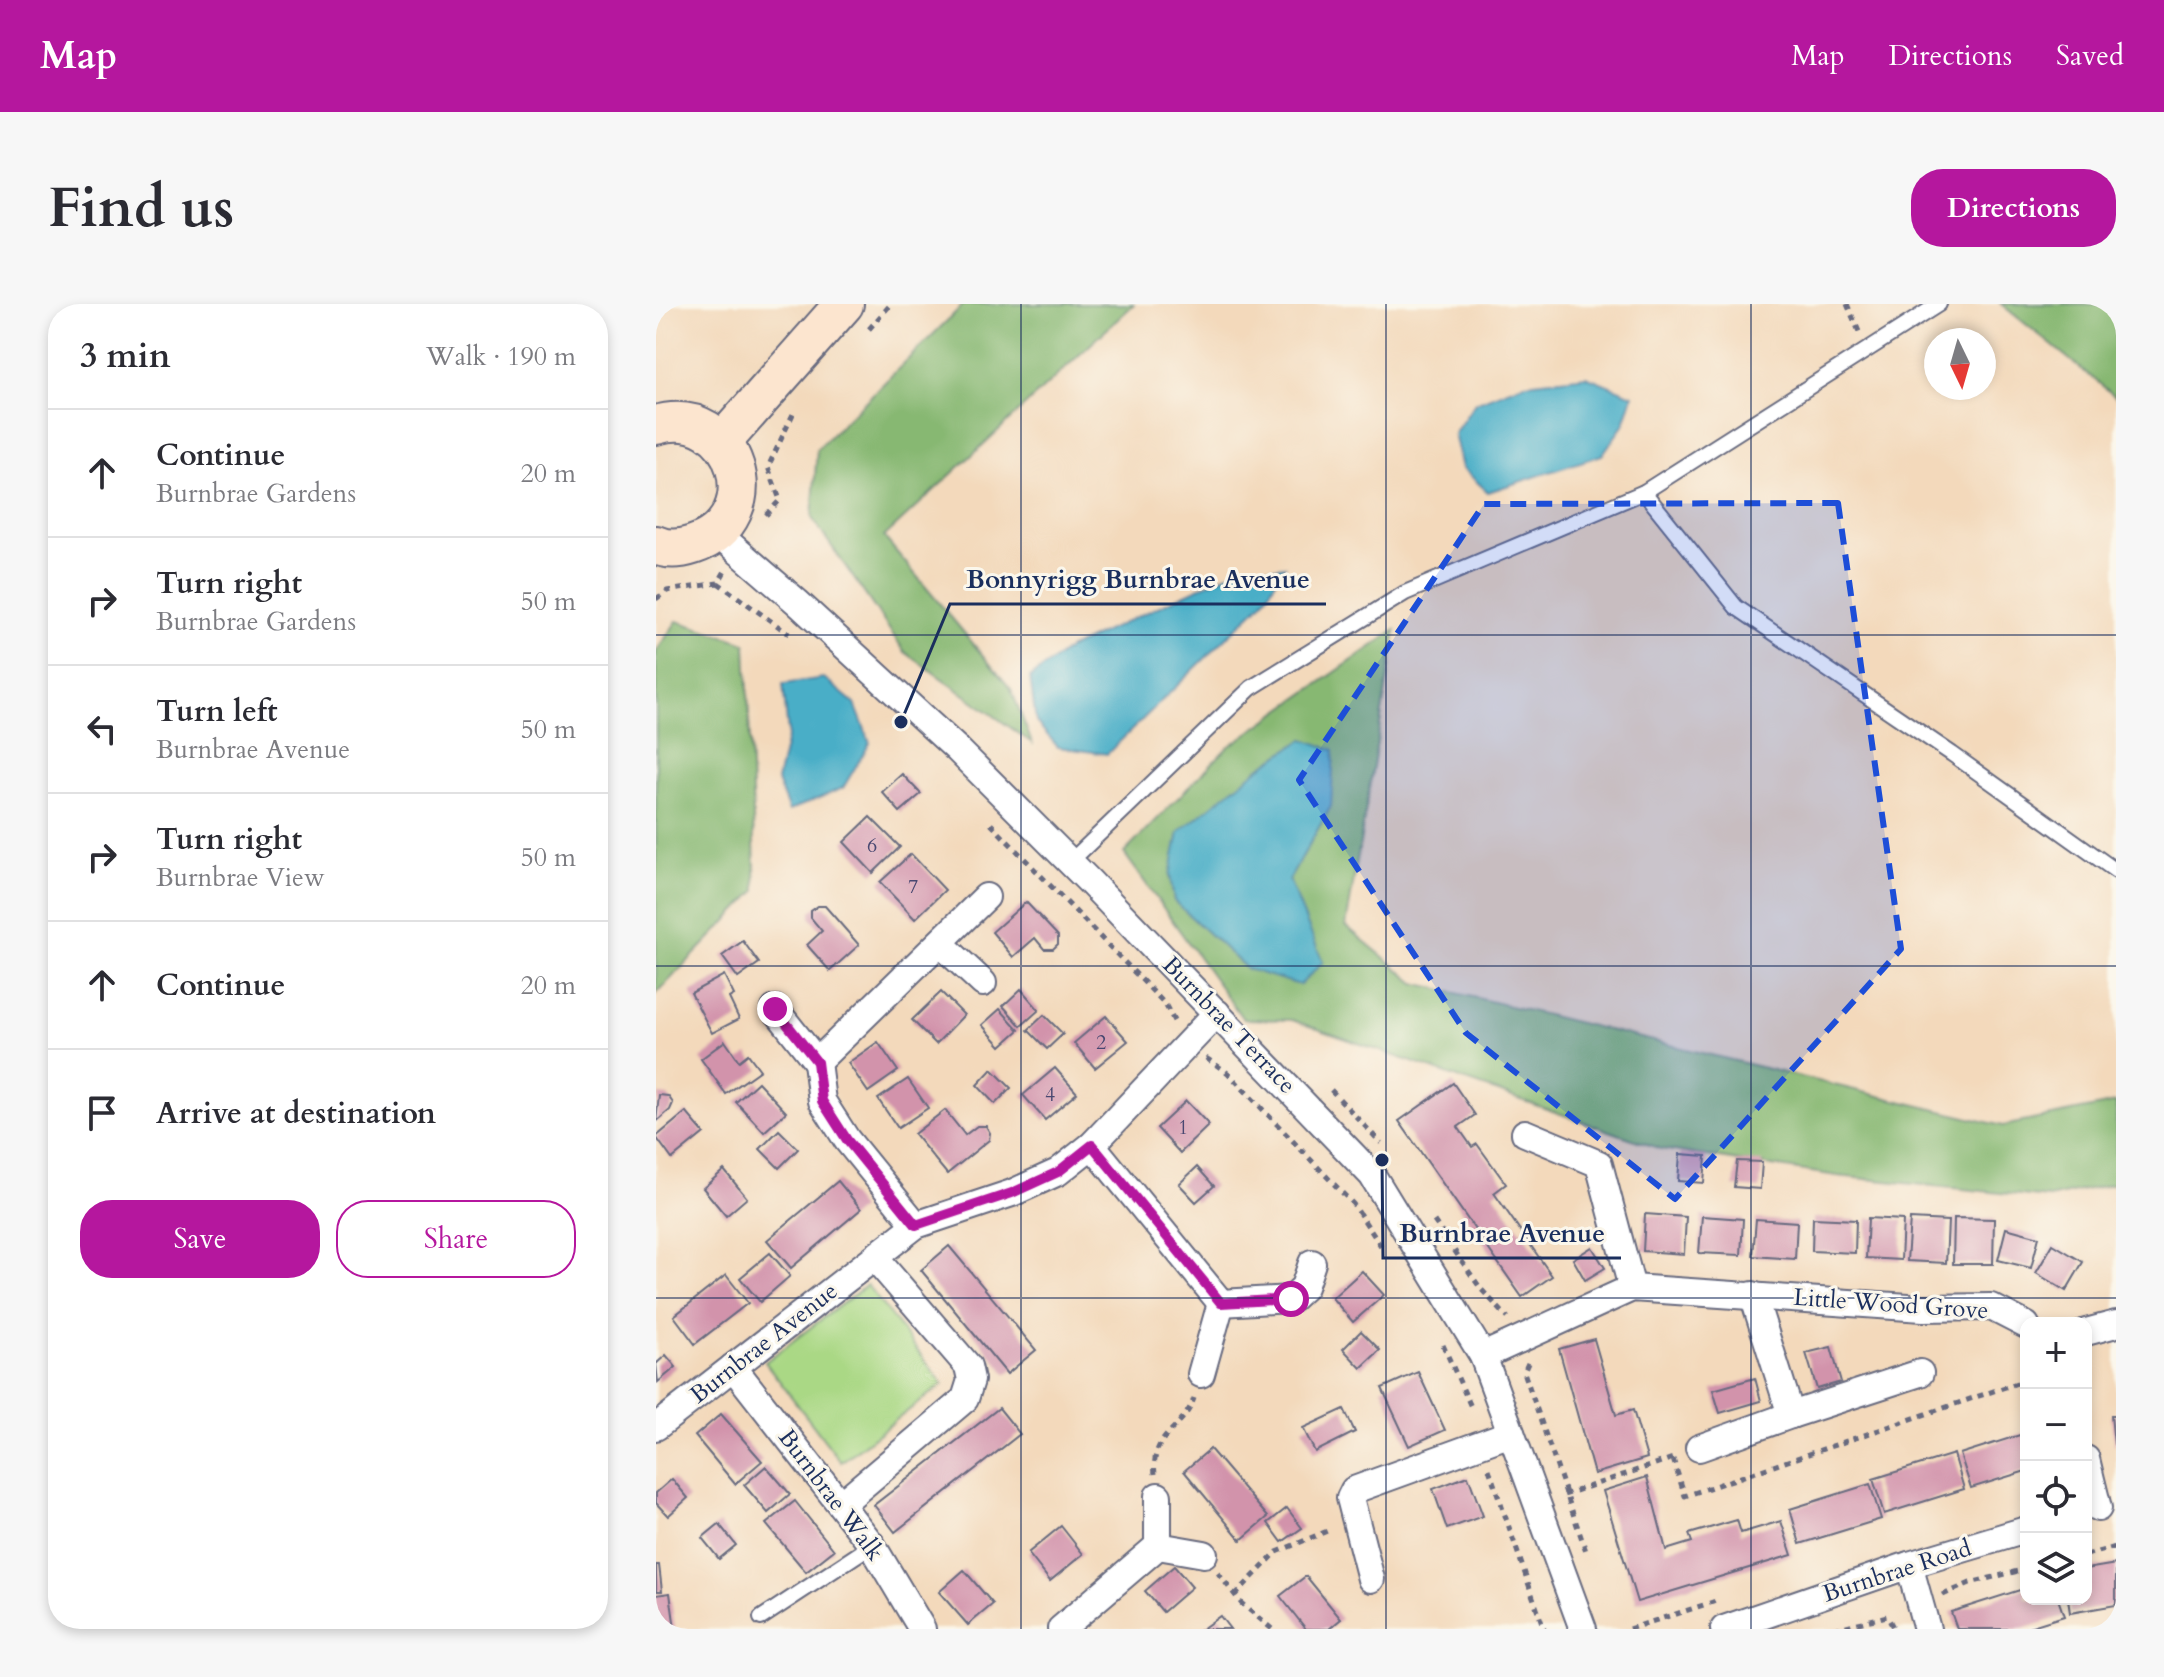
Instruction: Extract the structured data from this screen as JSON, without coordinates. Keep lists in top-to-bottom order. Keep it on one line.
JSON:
{"streets":{"street":["Burnbrae Terrace","Little Wood Grove","Burnbrae Avenue","Burnbrae Walk","Burnbrae Road"]},"crossings":[["Burnbrae Terrace","Little Wood Grove"],["Burnbrae Terrace","Burnbrae Avenue"],["Burnbrae Avenue","Burnbrae Walk"]],"places":["Bonnyrigg Burnbrae Avenue","Burnbrae Avenue"],"house_numbers":["6","7","2","4","1"],"north":"bottom","page":{"header":"Map","nav":["Map","Directions","Saved"],"buttons":["Directions",["Save","Share"]],"title":"Find us","heading":["3 min","Walk · 190 m"],"list":[["Continue","Burnbrae Gardens","20 m"],["Turn right","Burnbrae Gardens","50 m"],["Turn left","Burnbrae Avenue","50 m"],["Turn right","Burnbrae View","50 m"],["Continue","20 m"],"Arrive at destination"],"map_buttons":["+","−"]}}
